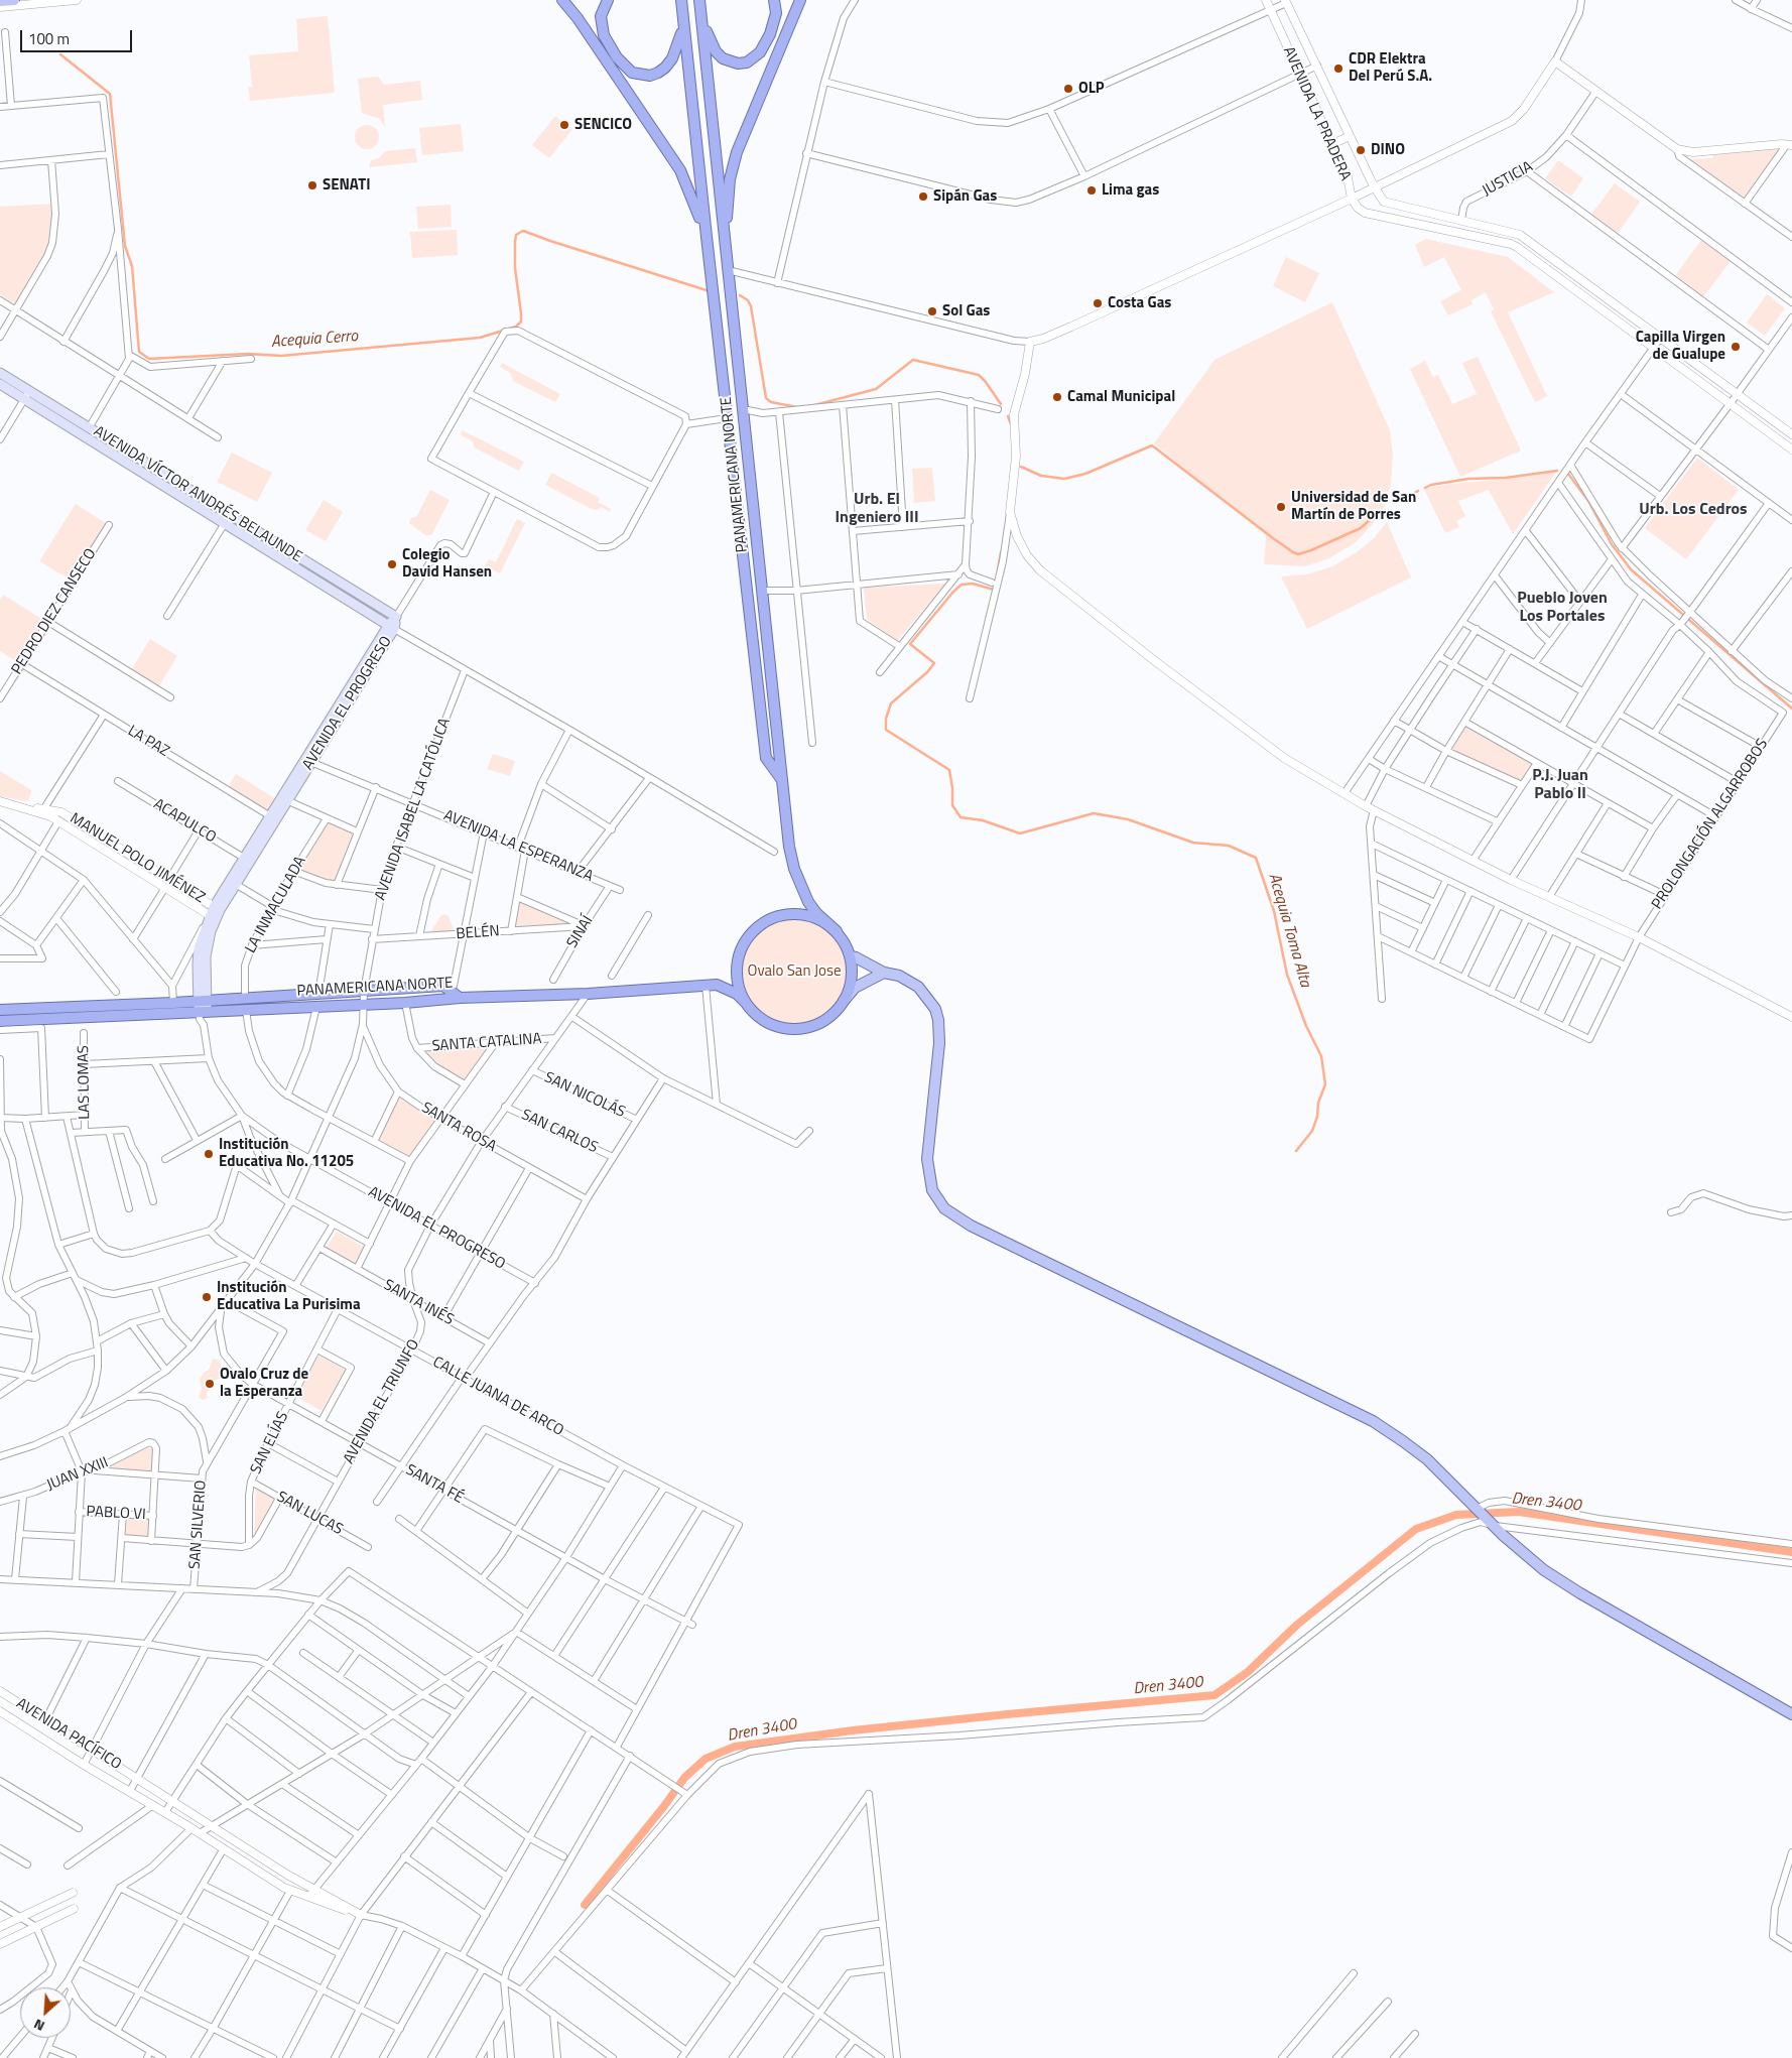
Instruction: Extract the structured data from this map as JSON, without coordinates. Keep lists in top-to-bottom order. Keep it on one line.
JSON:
{"streets":{"highway":["PANAMERICANA NORTE"],"main road":["AVENIDA VÍCTOR ANDRÉS BELAUNDE","AVENIDA EL PROGRESO"],"street":["AVENIDA LA PRADERA","JUSTICIA","PEDRO DIEZ CANSECO","LA PAZ","AVENIDA ISABEL LA CATÓLICA","ACAPULCO","PROLONGACIÓN ALGARROBOS","AVENIDA LA ESPERANZA","MANUEL POLO JIMÉNEZ","LA INMACULADA","SINAÍ","BELÉN","SANTA CATALINA","LAS LOMAS","SAN NICOLÁS","SANTA ROSA","SAN CARLOS","SANTA INÉS","CALLE JUANA DE ARCO","AVENIDA EL TRIUNFO","SAN ELÍAS","JUAN XXIII","SANTA FÉ","PABLO VI","SAN LUCAS","SAN SILVERIO","AVENIDA PACÍFICO"]},"crossings":[["PANAMERICANA NORTE","AVENIDA EL PROGRESO"],["PANAMERICANA NORTE","AVENIDA ISABEL LA CATÓLICA"],["PANAMERICANA NORTE","LA INMACULADA"],["PANAMERICANA NORTE","AVENIDA EL TRIUNFO"],["AVENIDA VÍCTOR ANDRÉS BELAUNDE","AVENIDA EL PROGRESO"],["PEDRO DIEZ CANSECO","LA PAZ"],["AVENIDA EL PROGRESO","LA PAZ"],["AVENIDA EL PROGRESO","AVENIDA ISABEL LA CATÓLICA"],["AVENIDA EL PROGRESO","ACAPULCO"],["AVENIDA EL PROGRESO","AVENIDA LA ESPERANZA"],["AVENIDA EL PROGRESO","MANUEL POLO JIMÉNEZ"],["AVENIDA EL PROGRESO","AVENIDA EL TRIUNFO"],["AVENIDA ISABEL LA CATÓLICA","AVENIDA LA ESPERANZA"],["AVENIDA ISABEL LA CATÓLICA","BELÉN"],["AVENIDA ISABEL LA CATÓLICA","SANTA ROSA"],["AVENIDA ISABEL LA CATÓLICA","CALLE JUANA DE ARCO"],["AVENIDA ISABEL LA CATÓLICA","SANTA FÉ"],["AVENIDA ISABEL LA CATÓLICA","SAN SILVERIO"],["AVENIDA LA ESPERANZA","SINAÍ"],["SINAÍ","BELÉN"],["SANTA CATALINA","AVENIDA EL TRIUNFO"],["SAN NICOLÁS","AVENIDA EL TRIUNFO"],["SANTA ROSA","AVENIDA EL TRIUNFO"],["SAN CARLOS","AVENIDA EL TRIUNFO"],["SANTA INÉS","AVENIDA EL TRIUNFO"],["CALLE JUANA DE ARCO","AVENIDA EL TRIUNFO"],["CALLE JUANA DE ARCO","SAN ELÍAS"],["CALLE JUANA DE ARCO","SANTA FÉ"],["AVENIDA EL TRIUNFO","SANTA FÉ"],["AVENIDA EL TRIUNFO","SAN LUCAS"],["SAN ELÍAS","SANTA FÉ"],["SAN ELÍAS","SAN LUCAS"],["SANTA FÉ","SAN SILVERIO"]],"districts":["Urb. El Ingeniero III","Urb. Los Cedros","Pueblo Joven Los Portales","P.J. Juan Pablo II"],"water":["Acequia Cerro","Acequia Toma Alta","Dren 3400"],"parks":["Ovalo San Jose"],"places":["CDR Elektra Del Perú S.A.","OLP","SENCICO","DINO","SENATI","Lima gas","Sipán Gas","Costa Gas","Sol Gas","Capilla Virgen de Gualupe","Camal Municipal","Universidad de San Martín de Porres","Colegio David Hansen","Institución Educativa No. 11205","Institución Educativa La Purisima","Ovalo Cruz de la Esperanza"],"scale_bar":"100 m","north":"bottom left"}
